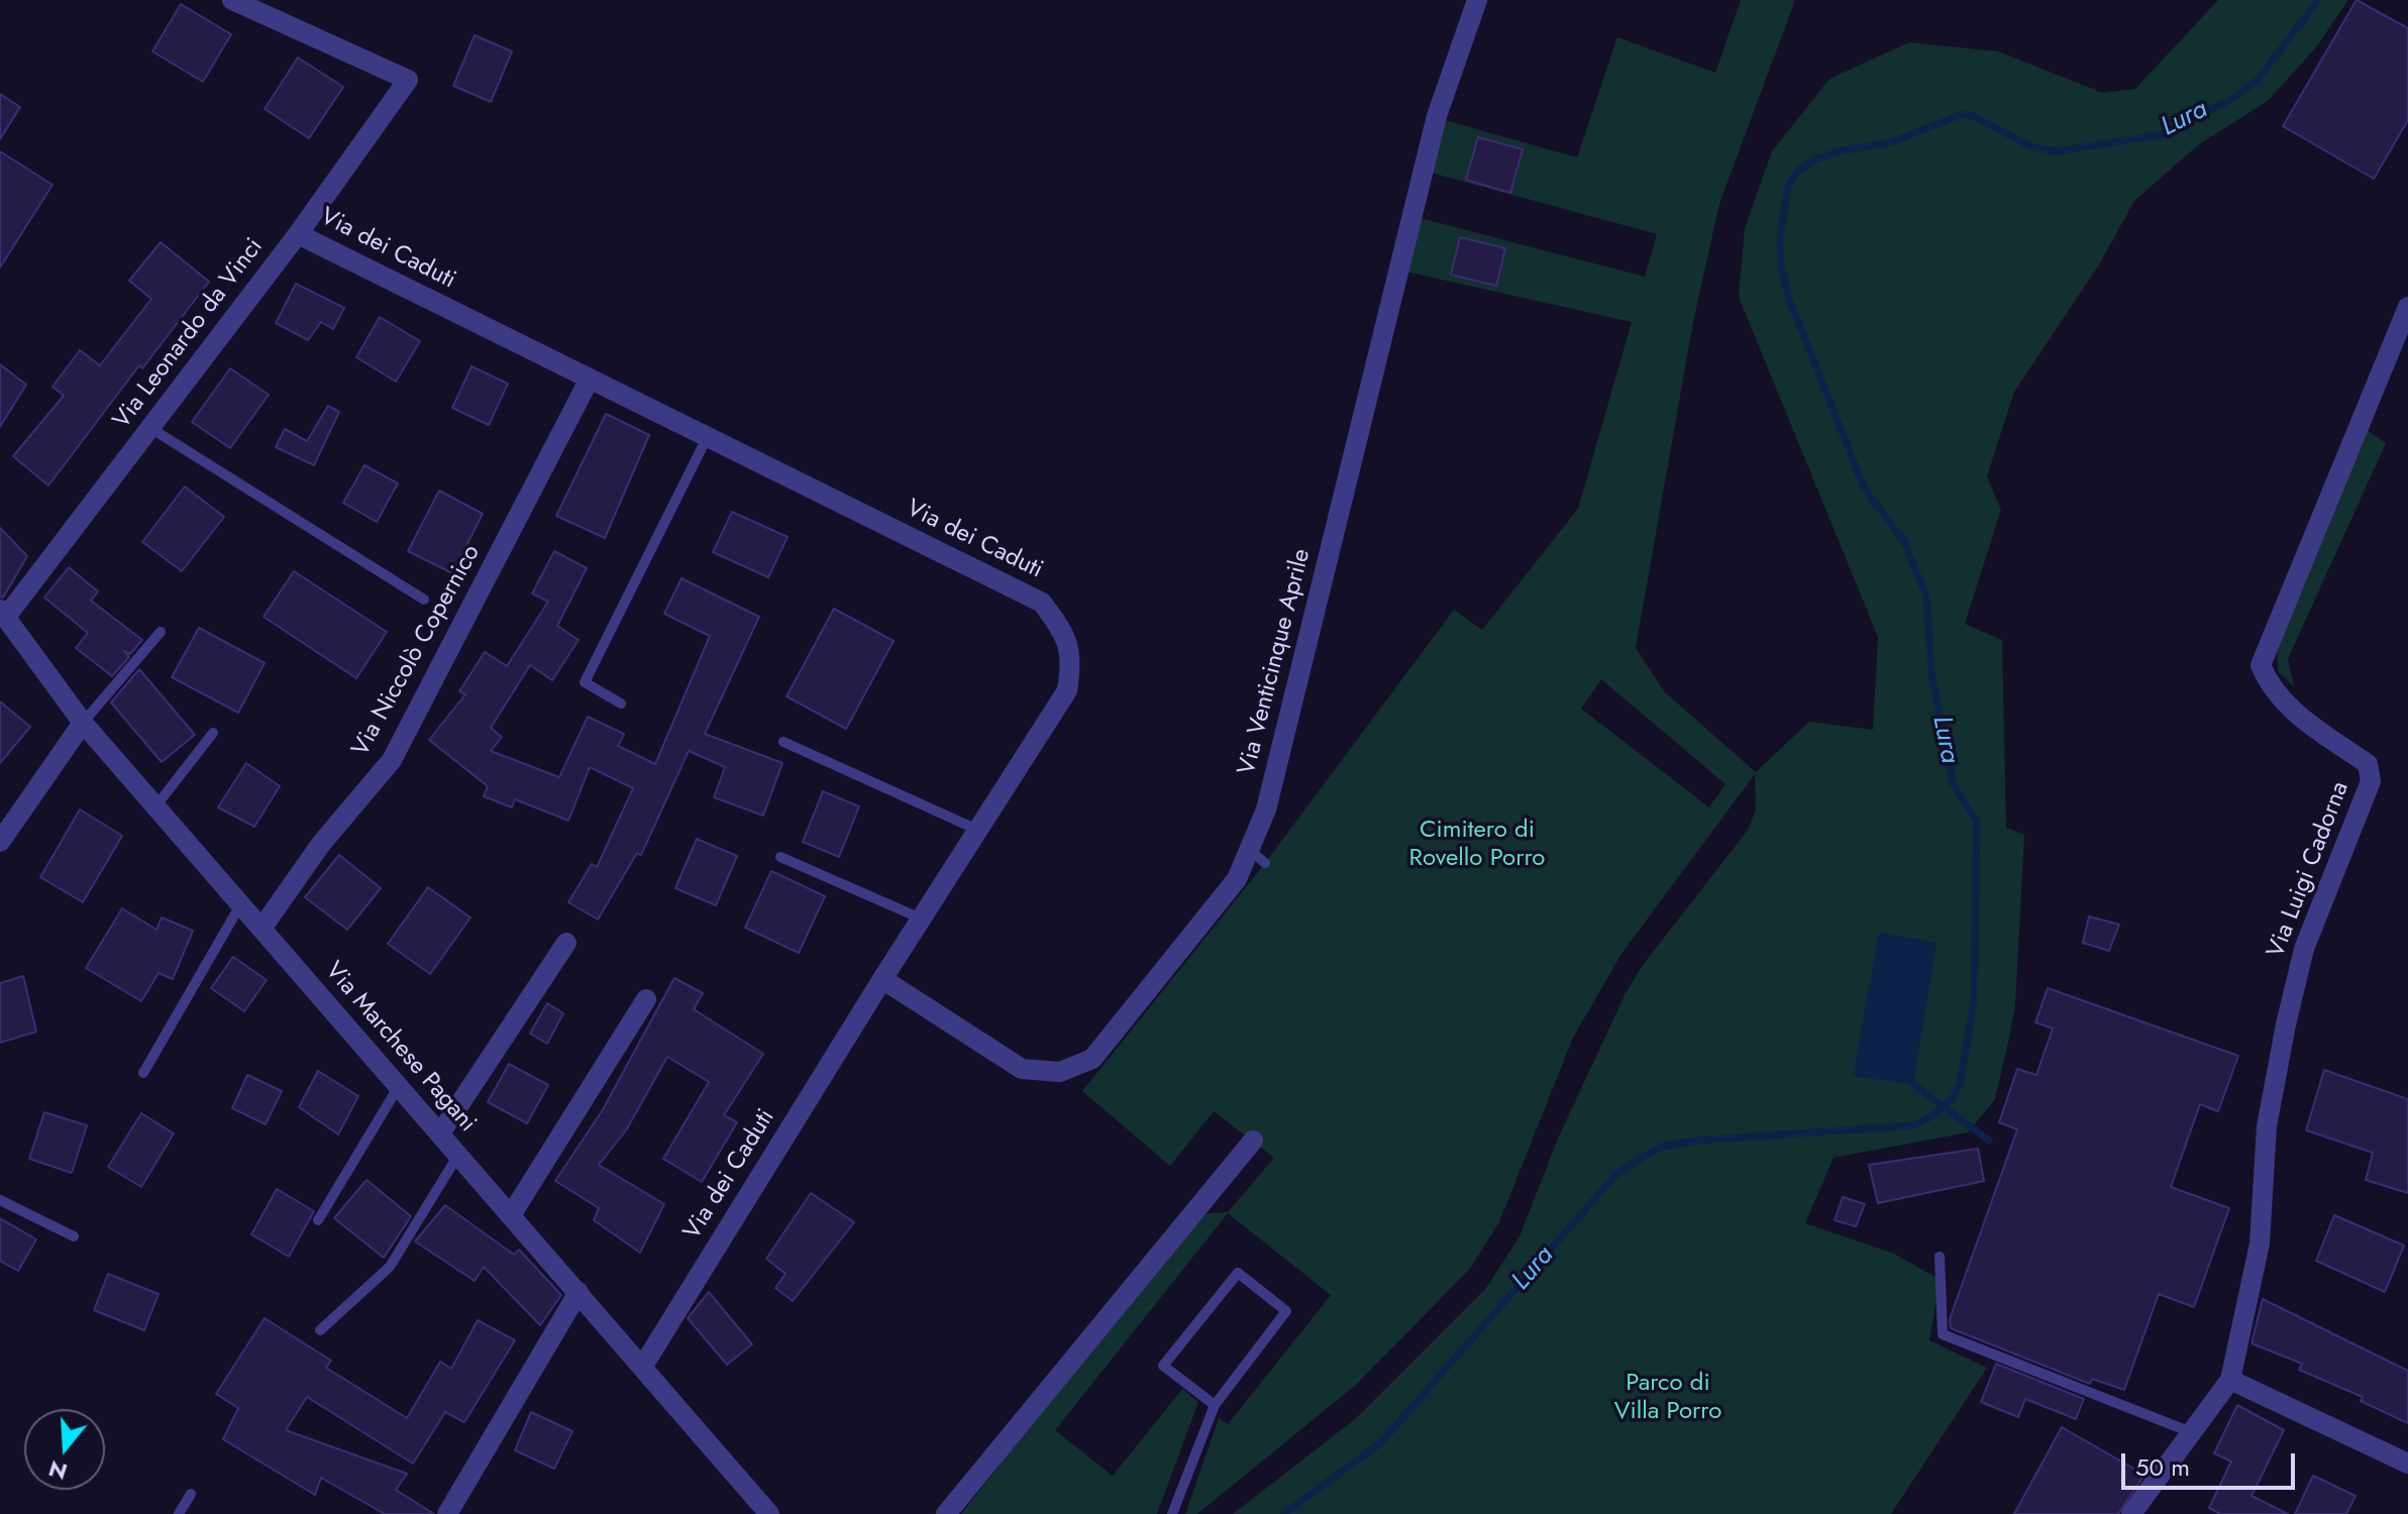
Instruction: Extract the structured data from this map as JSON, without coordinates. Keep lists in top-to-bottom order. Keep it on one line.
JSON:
{"streets":{"street":["Via dei Caduti","Via Leonardo da Vinci","Via Niccolò Copernico","Via Venticinque Aprile","Via Luigi Cadorna","Via Marchese Pagani"]},"crossings":[["Via dei Caduti","Via Leonardo da Vinci"],["Via dei Caduti","Via Niccolò Copernico"],["Via dei Caduti","Via Venticinque Aprile"],["Via dei Caduti","Via Marchese Pagani"],["Via Leonardo da Vinci","Via Marchese Pagani"],["Via Niccolò Copernico","Via Marchese Pagani"]],"water":["Lura"],"parks":["Cimitero di Rovello Porro","Parco di Villa Porro"],"scale_bar":"50 m","north":"bottom"}
